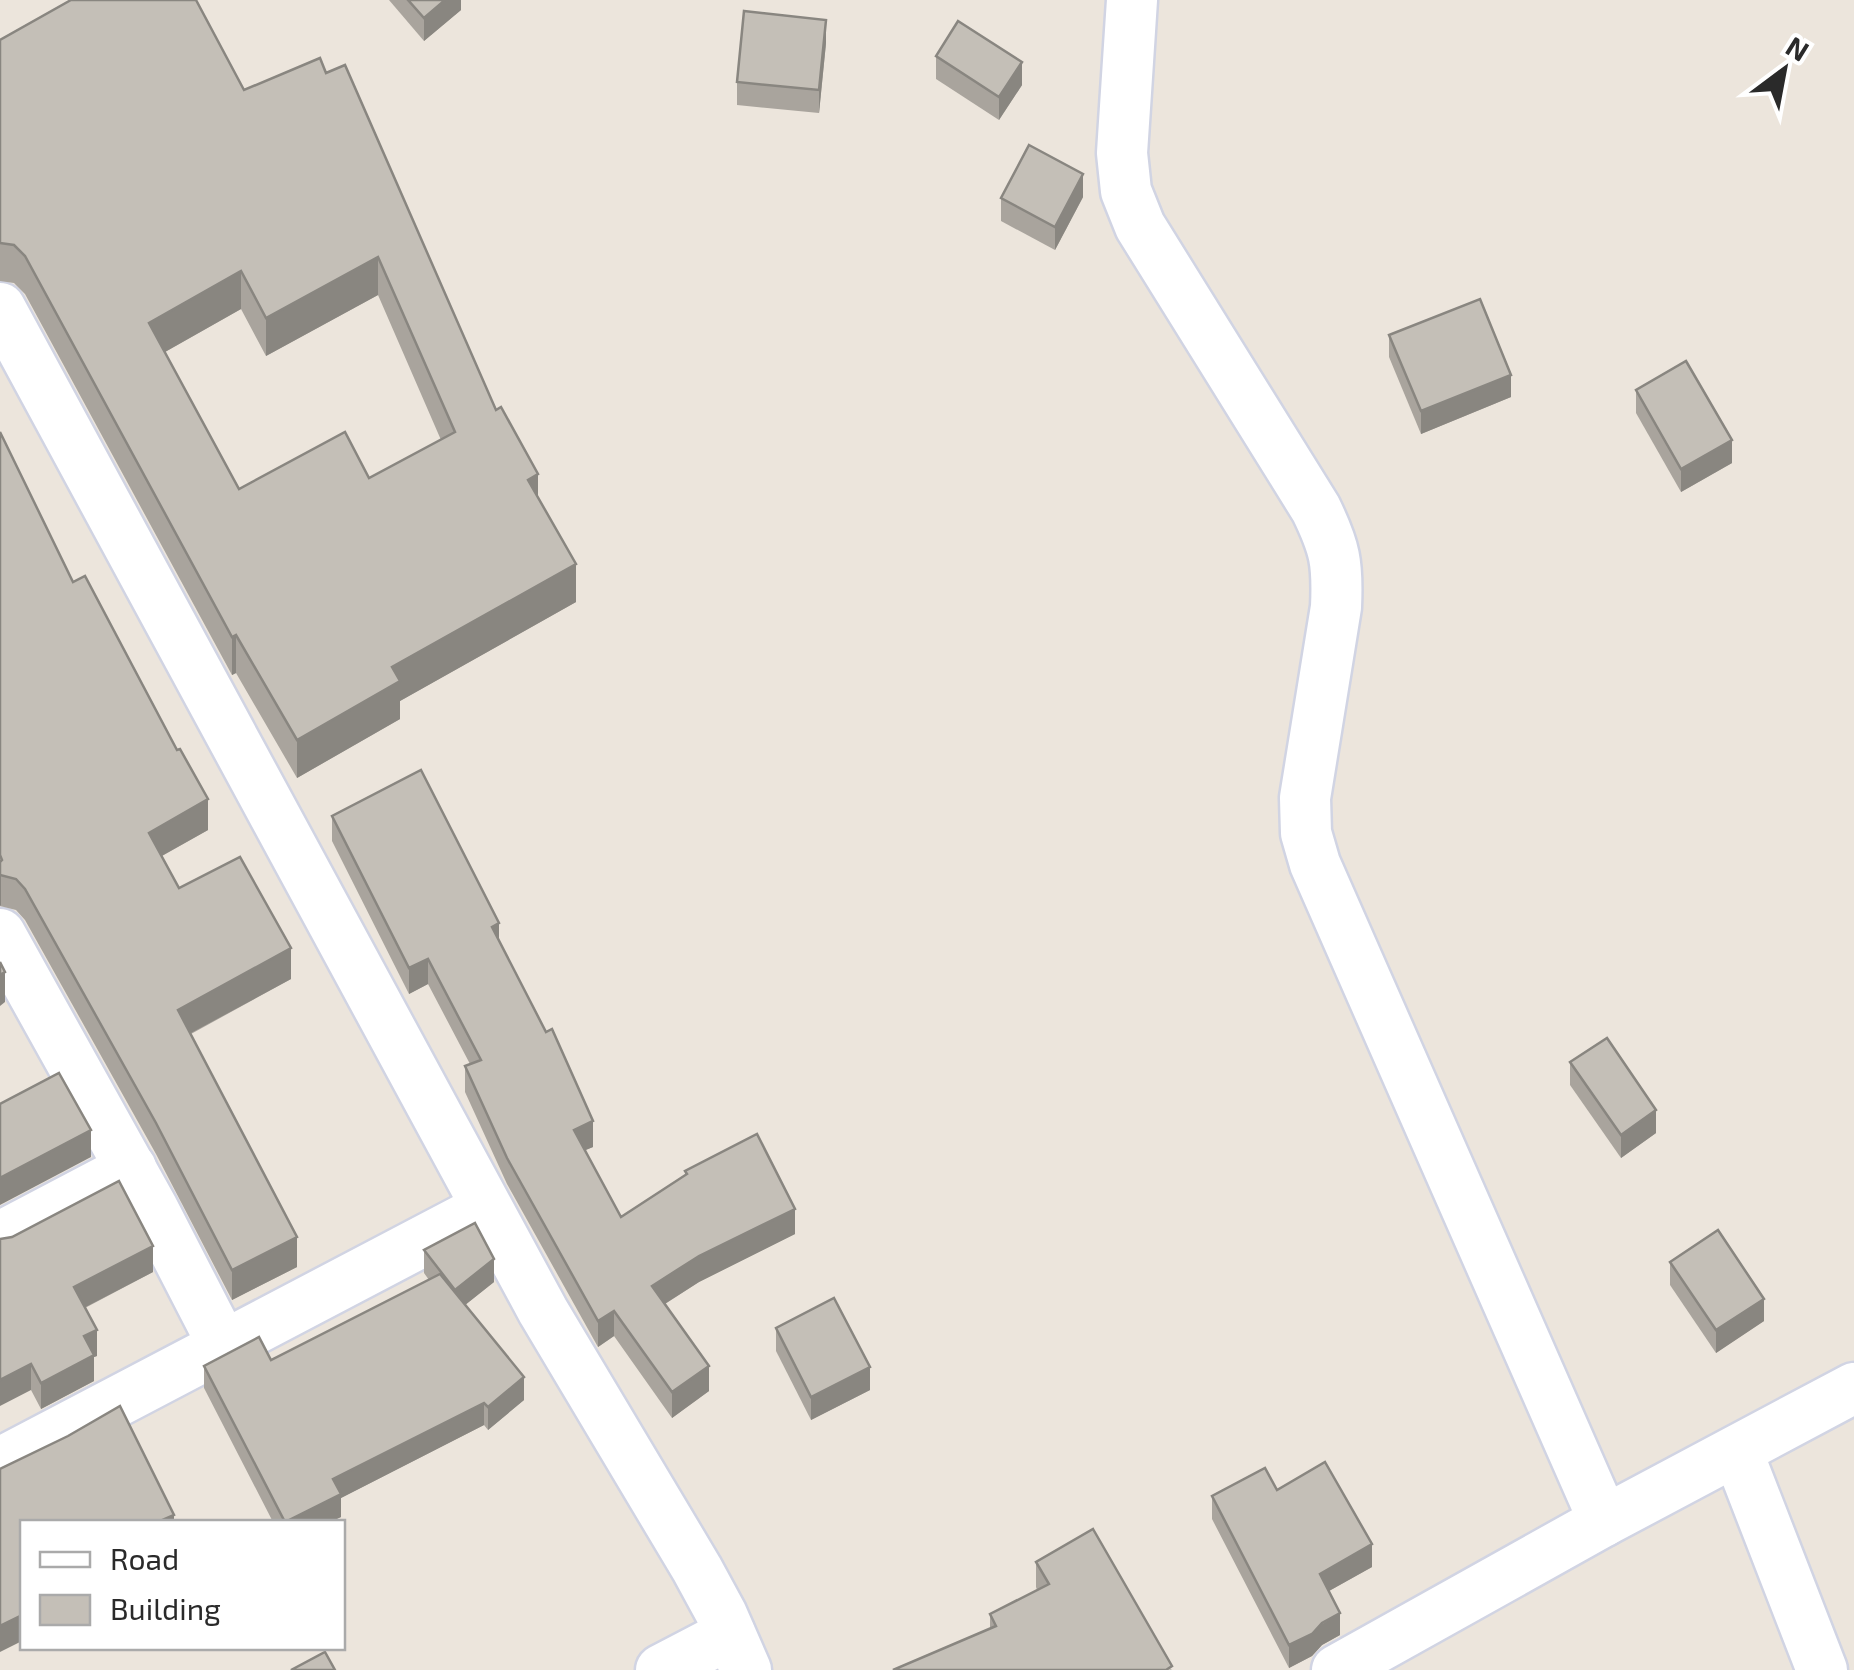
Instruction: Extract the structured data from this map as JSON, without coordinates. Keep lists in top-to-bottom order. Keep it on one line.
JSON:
{"legend":["Road","Building"],"north":"top right"}
